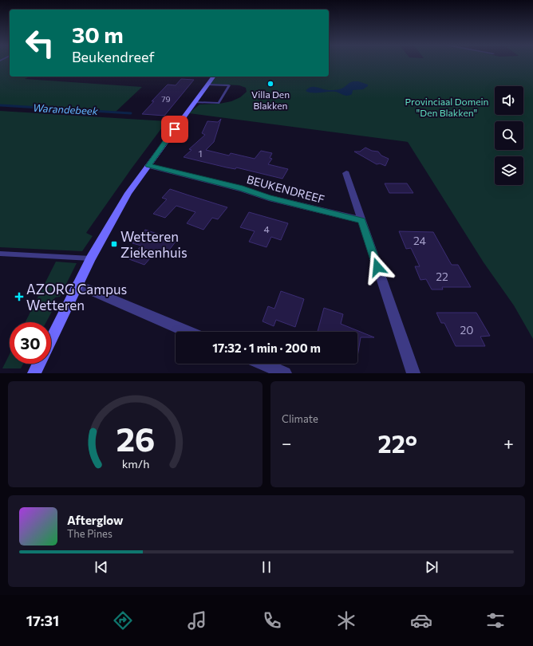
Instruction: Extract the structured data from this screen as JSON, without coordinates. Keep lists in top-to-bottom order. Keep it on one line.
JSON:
{"streets":{"street":["BEUKENDREEF"]},"water":["Warandebeek"],"parks":["Provinciaal Domein \"Den Blakken\""],"places":{"other":["Villa Den Blakken"],"transit":["Wetteren Ziekenhuis"],"health":["AZORG Campus Wetteren"]},"house_numbers":["79","1","4","24","22","20"],"page":{"turn":["30 m","Beukendreef"],"limit":"30","trip":"17:32 · 1 min · 200 m","tile":"Climate","heat":["−","22°","+"],"song":["Afterglow","The Pines"],"tabs":"17:31","gauge":["26","km/h"]}}
